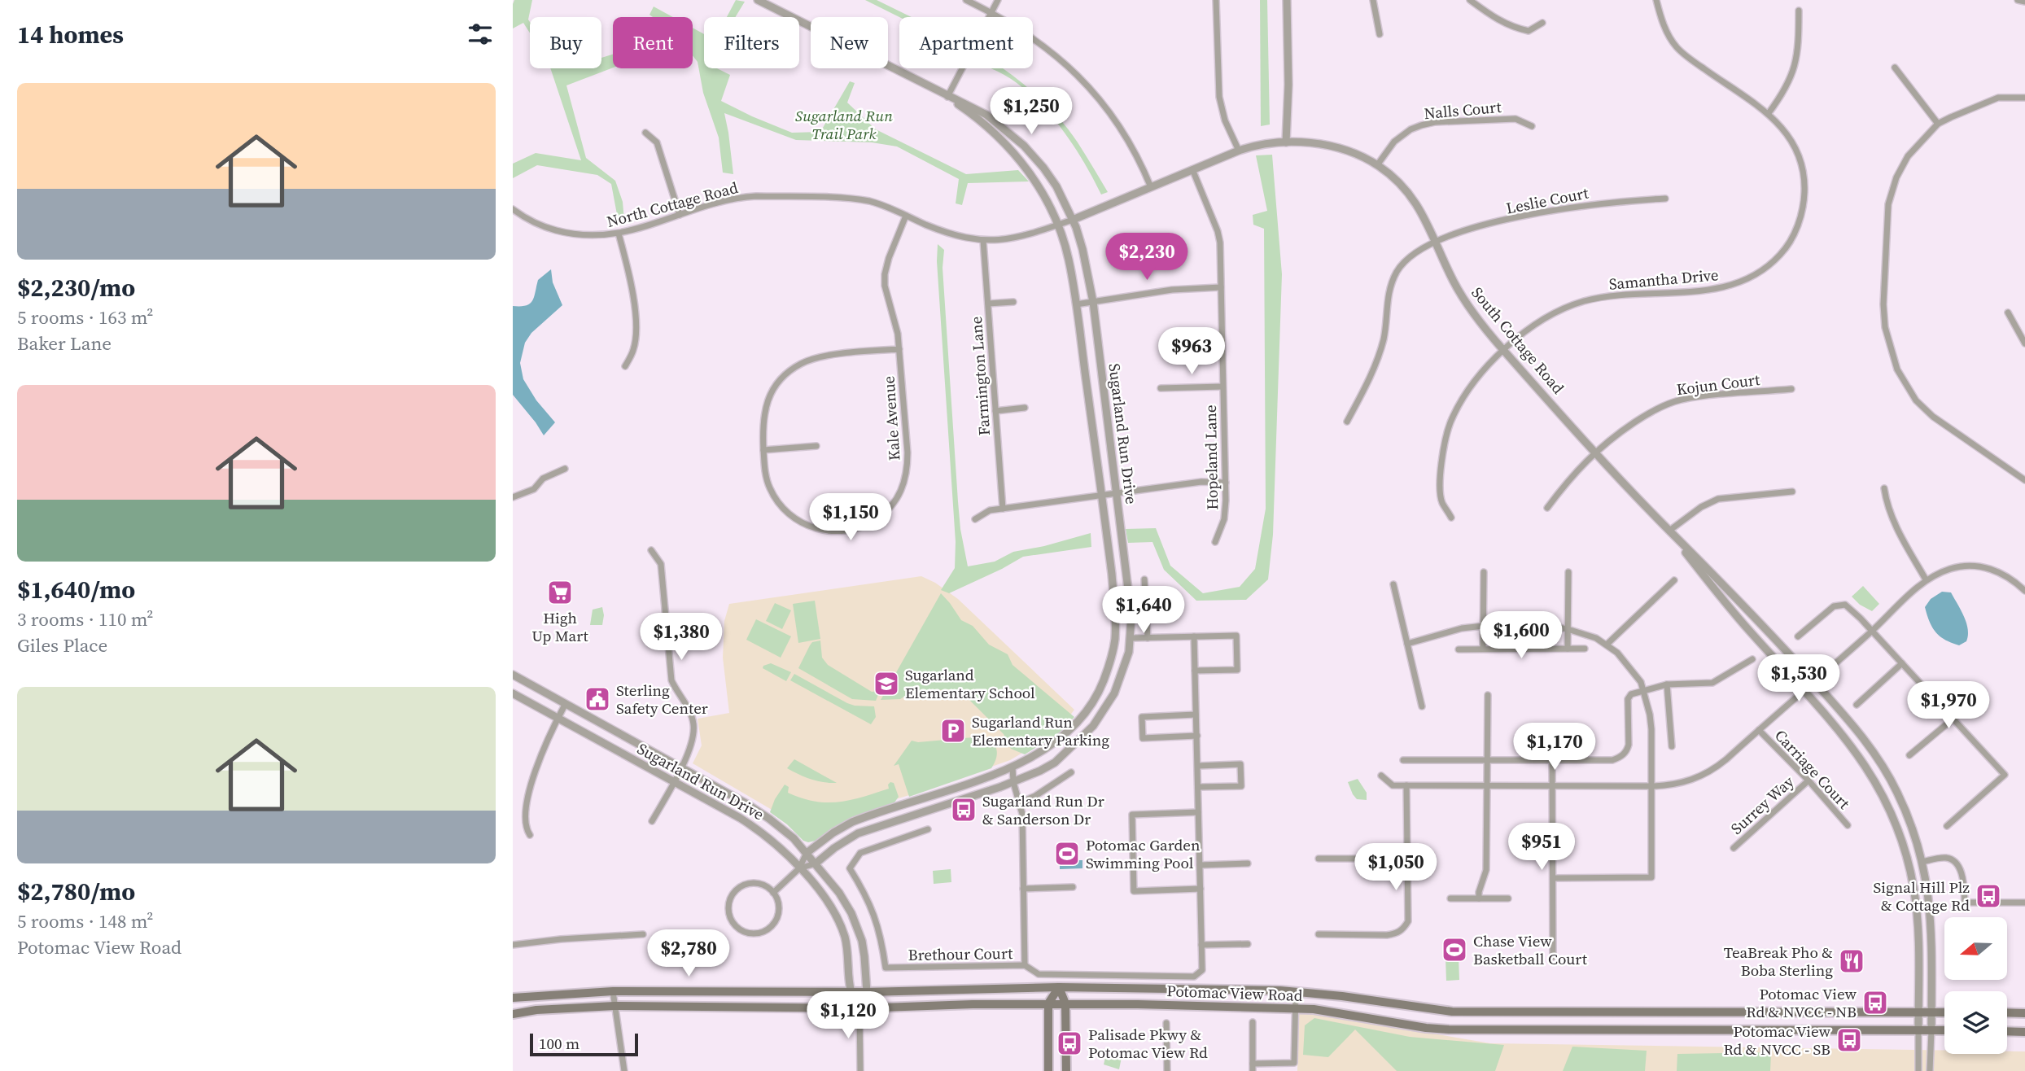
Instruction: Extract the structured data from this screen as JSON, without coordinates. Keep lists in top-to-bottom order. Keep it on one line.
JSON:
{"streets":{"main road":["Potomac View Road"],"street":["Nalls Court","Leslie Court","North Cottage Road","Samantha Drive","South Cottage Road","Farmington Lane","Kojun Court","Kale Avenue","Sugarland Run Drive","Hopeland Lane","Carriage Court","Surrey Way","Brethour Court"]},"crossings":[["Nalls Court","South Cottage Road"],["Leslie Court","South Cottage Road"],["North Cottage Road","South Cottage Road"],["North Cottage Road","Farmington Lane"],["North Cottage Road","Kale Avenue"],["North Cottage Road","Sugarland Run Drive"],["Samantha Drive","South Cottage Road"],["South Cottage Road","Kojun Court"],["South Cottage Road","Sugarland Run Drive"],["South Cottage Road","Hopeland Lane"],["South Cottage Road","Potomac View Road"],["Sugarland Run Drive","Potomac View Road"],["Carriage Court","Surrey Way"]],"parks":["Sugarland Run Trail Park"],"places":{"supermarket":["High Up Mart"],"school or university":["Sugarland Elementary School"],"public building":["Sterling Safety Center"],"parking":["Sugarland Run Elementary Parking"],"bus stop":["Sugarland Run Dr & Sanderson Dr","Signal Hill Plz & Cottage Rd","Potomac View Rd & NVCC - NB","Potomac View Rd & NVCC - SB","Palisade Pkwy & Potomac View Rd"],"sports":["Potomac Garden Swimming Pool","Chase View Basketball Court"],"restaurant":["TeaBreak Pho & Boba Sterling"]},"scale_bar":"100 m","north":"left","page":{"heading":"14 homes","chip":["Buy","Rent","Filters","New","Apartment"],"list":[{"name":"$2,230/mo","note":"5 rooms · 163 m² · Baker Lane"},{"name":"$1,640/mo","note":"3 rooms · 110 m² · Giles Place"},{"name":"$2,780/mo","note":"5 rooms · 148 m² · Potomac View Road"}],"price":["$1,250","$2,230","$963","$1,150","$1,640","$1,600","$1,380","$1,530","$1,970","$1,170","$951","$1,050","$2,780","$1,120"],"scale":"100 m"}}
